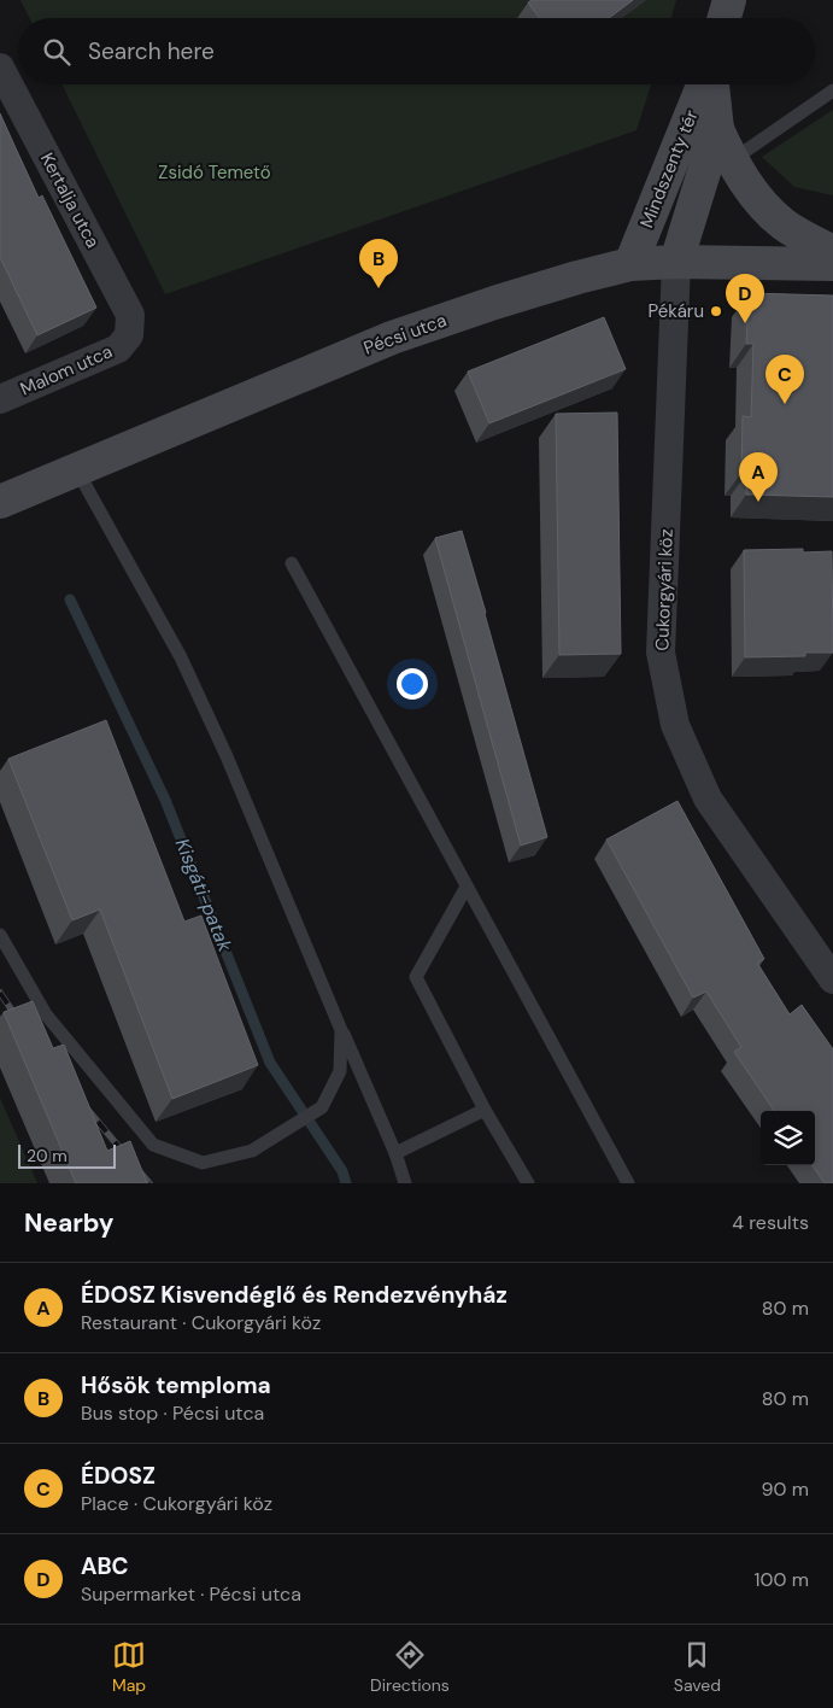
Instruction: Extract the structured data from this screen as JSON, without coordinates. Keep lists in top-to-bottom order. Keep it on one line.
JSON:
{"streets":{"street":["Mindszenty tér","Kertalja utca","Pécsi utca","Malom utca","Cukorgyári köz"]},"crossings":[["Mindszenty tér","Pécsi utca"],["Mindszenty tér","Cukorgyári köz"],["Kertalja utca","Malom utca"],["Pécsi utca","Cukorgyári köz"]],"water":["Kisgáti-patak"],"parks":["Zsidó Temető"],"places":["Pékáru"],"scale_bar":"20 m","page":{"search":"Search here","pins":["B","D","C","A"],"scale":"20 m","heading":["Nearby","4 results"],"list":[{"mark":"A","name":"ÉDOSZ Kisvendéglő és Rendezvényház","note":"Restaurant · Cukorgyári köz","value":"80 m"},{"mark":"B","name":"Hősök temploma","note":"Bus stop · Pécsi utca","value":"80 m"},{"mark":"C","name":"ÉDOSZ","note":"Place · Cukorgyári köz","value":"90 m"},{"mark":"D","name":"ABC","note":"Supermarket · Pécsi utca","value":"100 m"}],"nav":["Map","Directions","Saved"]}}
